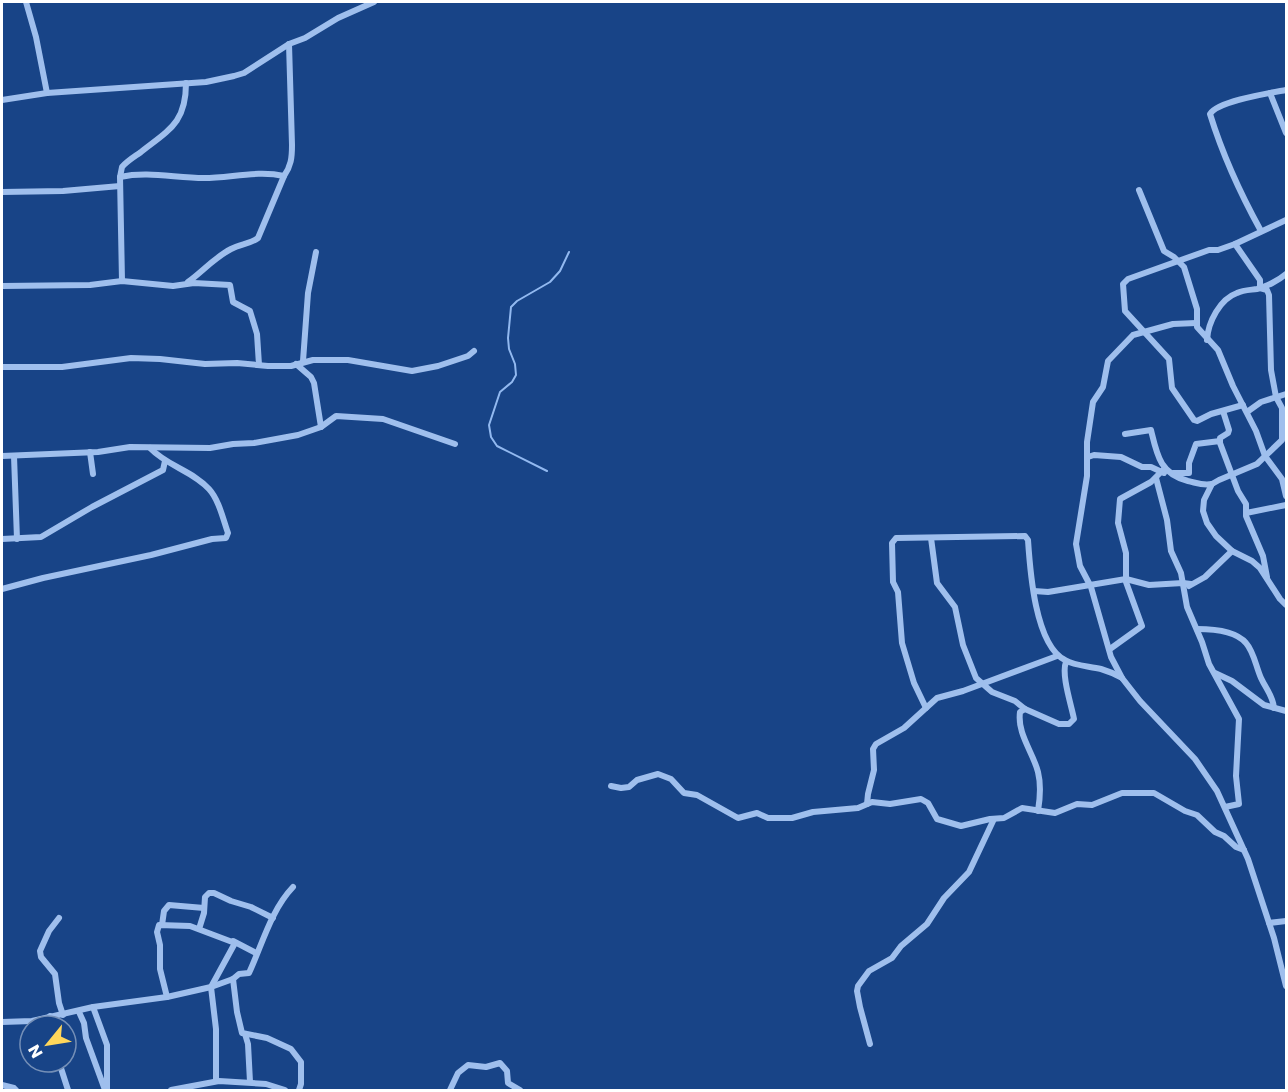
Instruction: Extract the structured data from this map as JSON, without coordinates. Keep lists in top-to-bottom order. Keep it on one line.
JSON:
{"north":"bottom left"}
